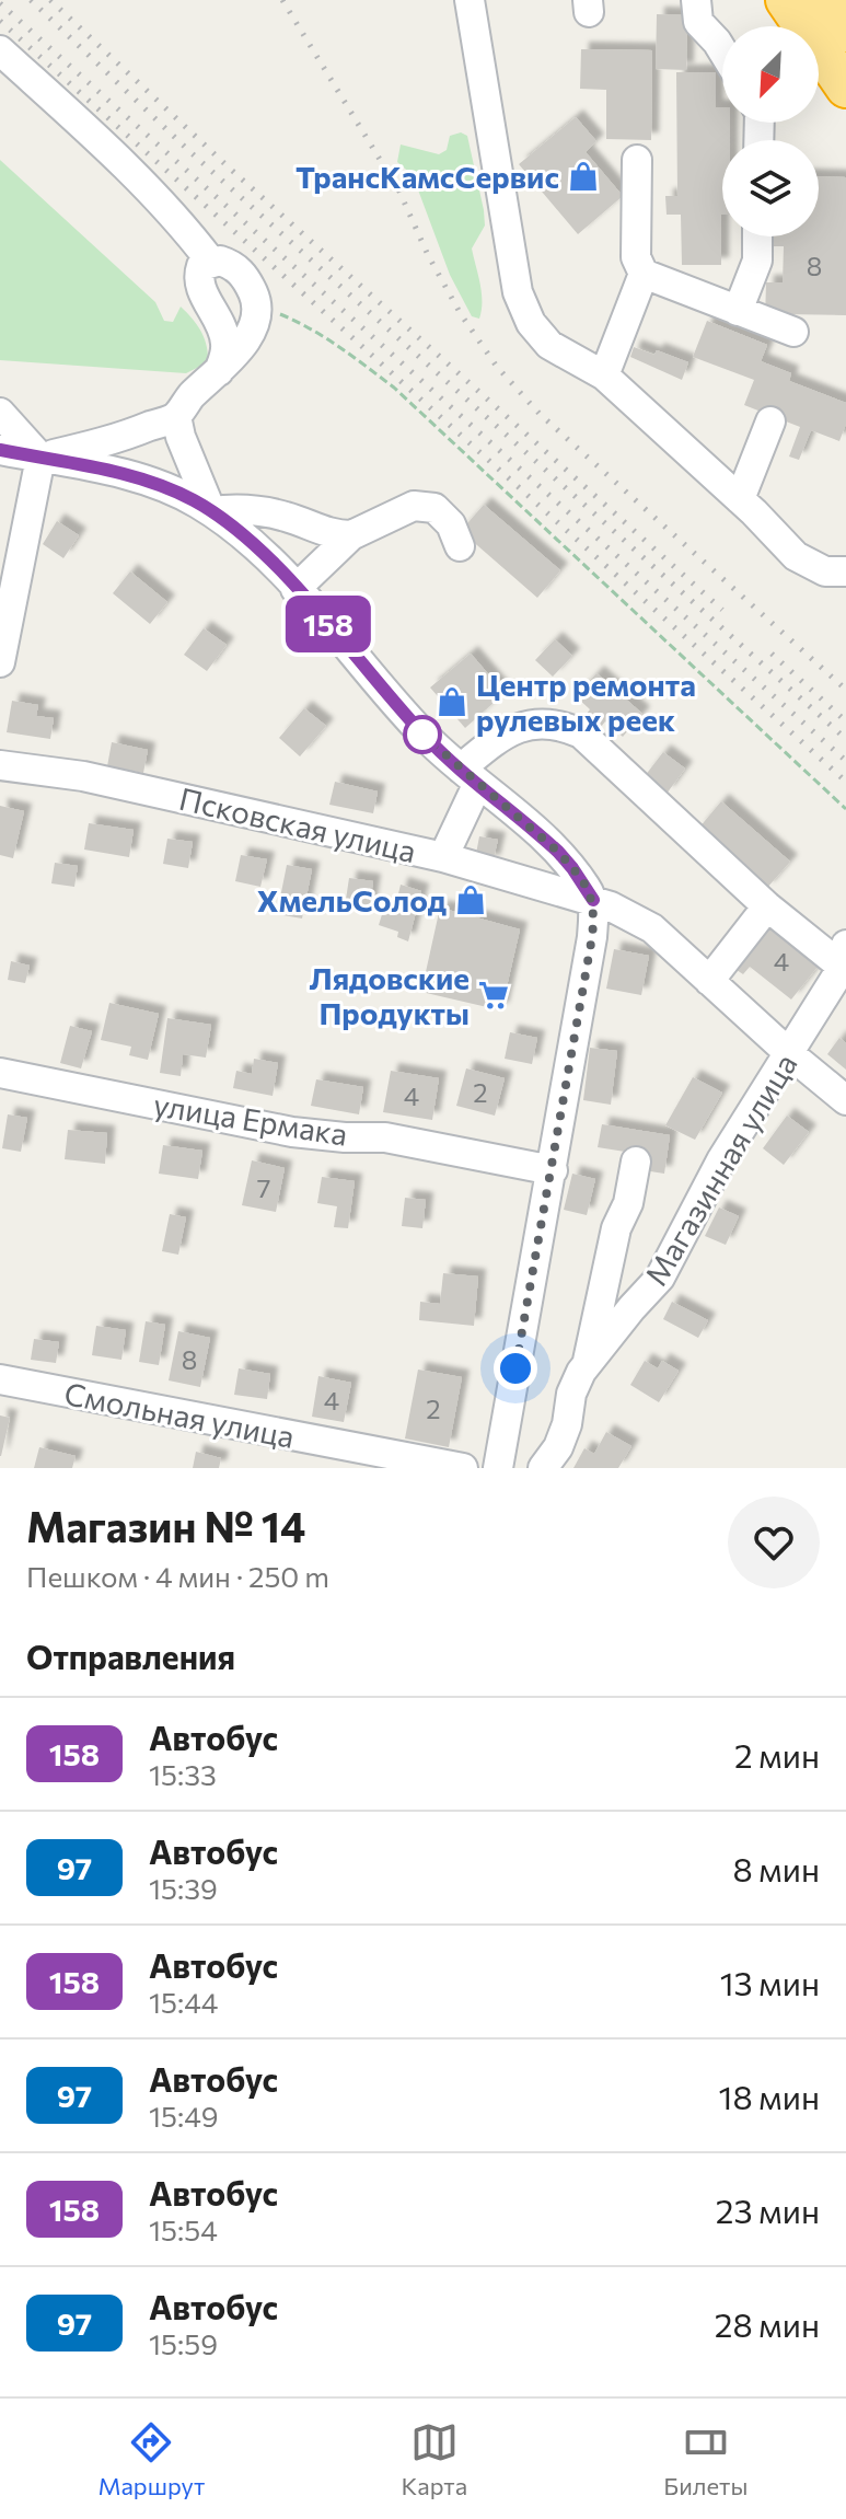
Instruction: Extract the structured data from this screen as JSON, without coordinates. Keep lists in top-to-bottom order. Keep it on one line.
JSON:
{"streets":{"street":["Псковская улица","улица Ермака","Магазинная улица","Смольная улица"]},"crossings":[["Псковская улица","Магазинная улица"]],"places":{"shop":["ТрансКамсСервис","Центр ремонта рулевых реек","ХмельСолод"],"supermarket":["Лядовские Продукты"]},"lines":["bus line 158"],"house_numbers":["8","4","2","4","7","8","4","2"],"north":"bottom left","page":{"on_map":"158","heading":[["Магазин № 14","Пешком · 4 мин · 250 m"],"Отправления"],"list":[{"mark":"158","name":"Автобус","note":"15:33","value":"2 мин"},{"mark":"97","name":"Автобус","note":"15:39","value":"8 мин"},{"mark":"158","name":"Автобус","note":"15:44","value":"13 мин"},{"mark":"97","name":"Автобус","note":"15:49","value":"18 мин"},{"mark":"158","name":"Автобус","note":"15:54","value":"23 мин"},{"mark":"97","name":"Автобус","note":"15:59","value":"28 мин"}],"tabs":["Маршрут","Карта","Билеты"]}}
